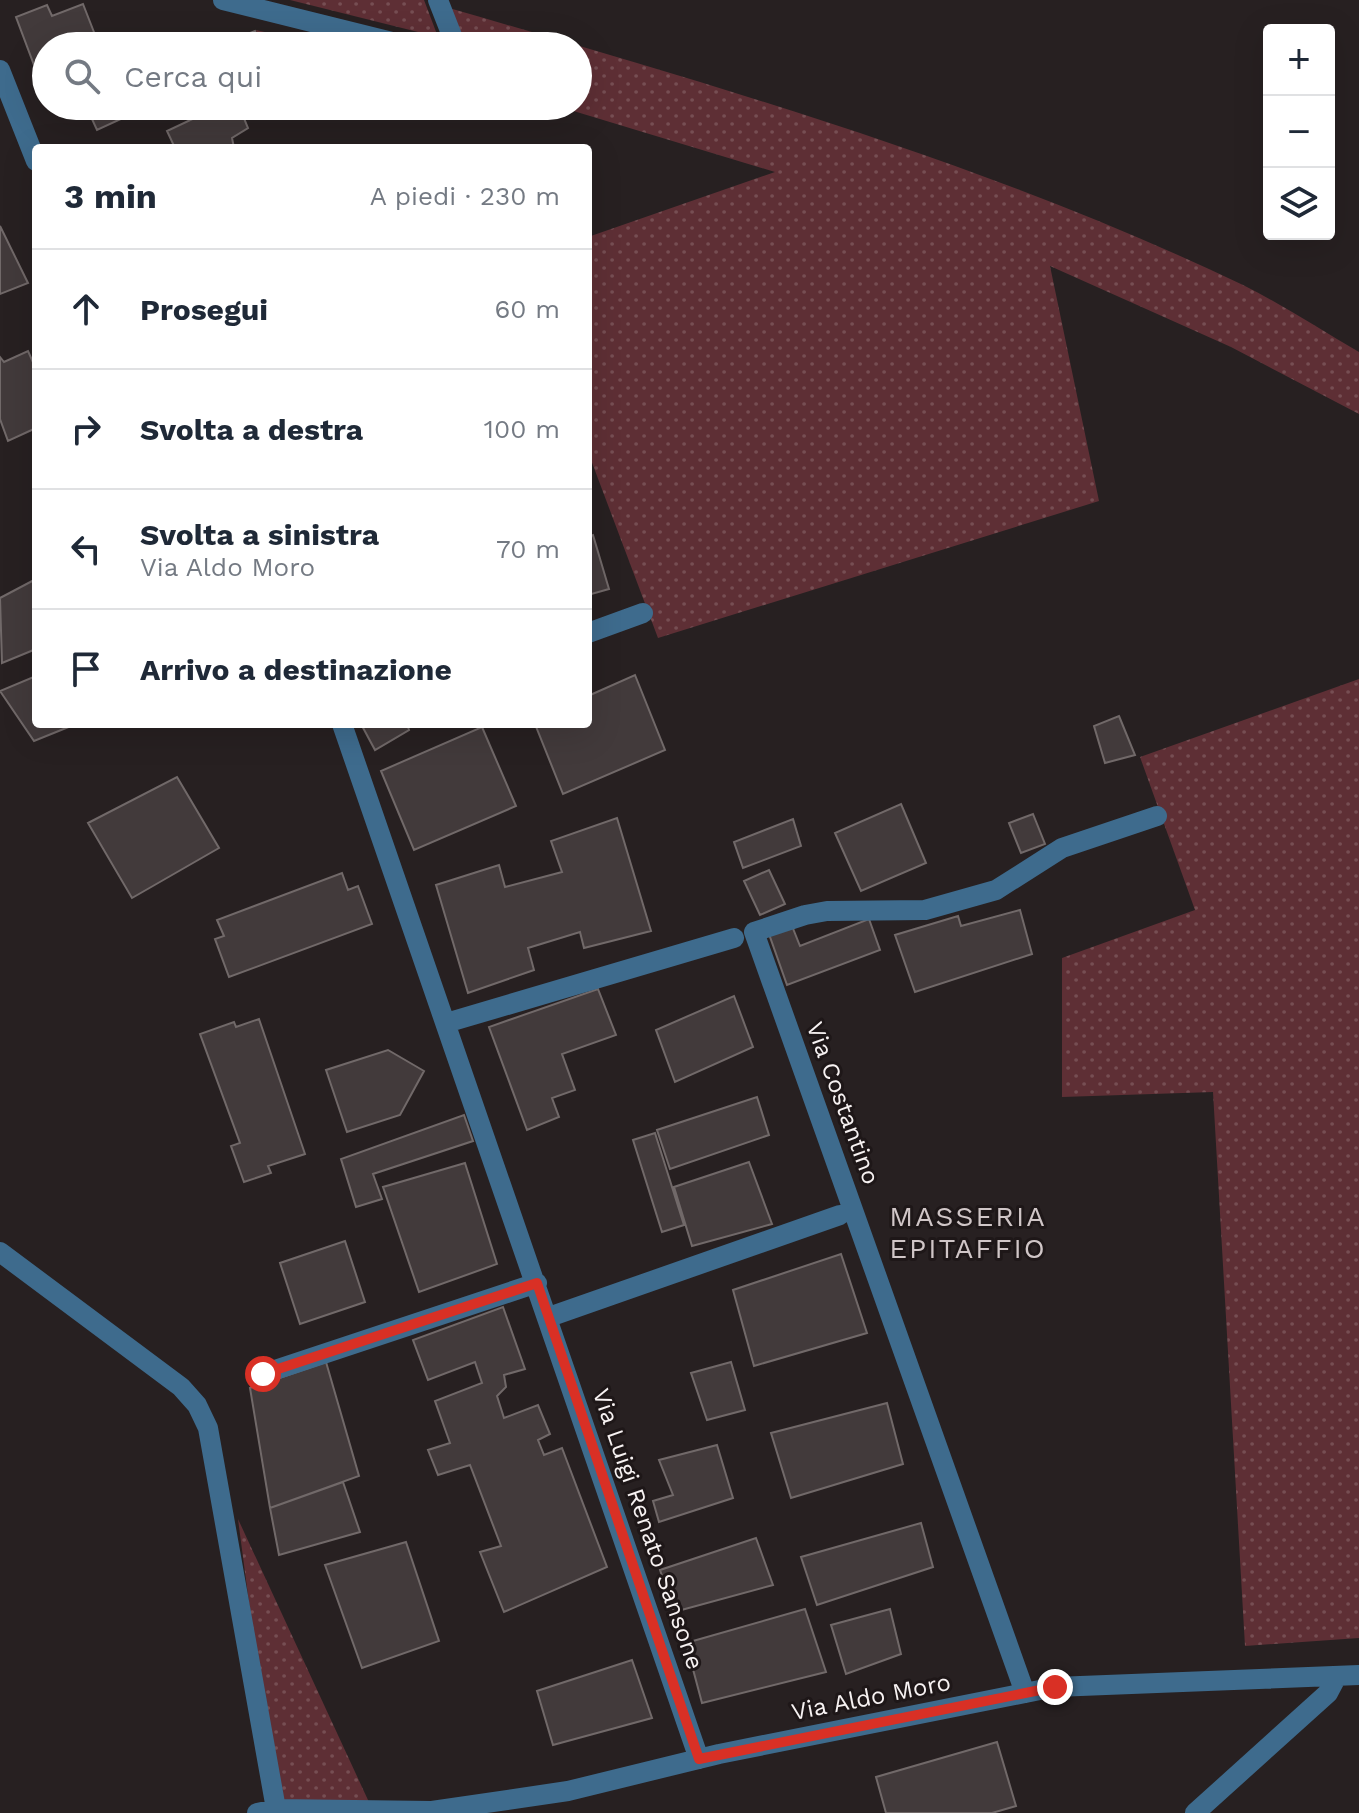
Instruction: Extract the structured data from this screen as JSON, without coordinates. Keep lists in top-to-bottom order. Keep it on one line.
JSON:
{"streets":{"street":["Via Costantino","Via Luigi Renato Sansone","Via Aldo Moro"]},"crossings":[["Via Costantino","Via Aldo Moro"],["Via Luigi Renato Sansone","Via Aldo Moro"]],"districts":["MASSERIA EPITAFFIO"],"page":{"map_buttons":["+","−"],"search":"Cerca qui","heading":["3 min","A piedi · 230 m"],"list":[["Prosegui","60 m"],["Svolta a destra","100 m"],["Svolta a sinistra","Via Aldo Moro","70 m"],"Arrivo a destinazione"]}}
